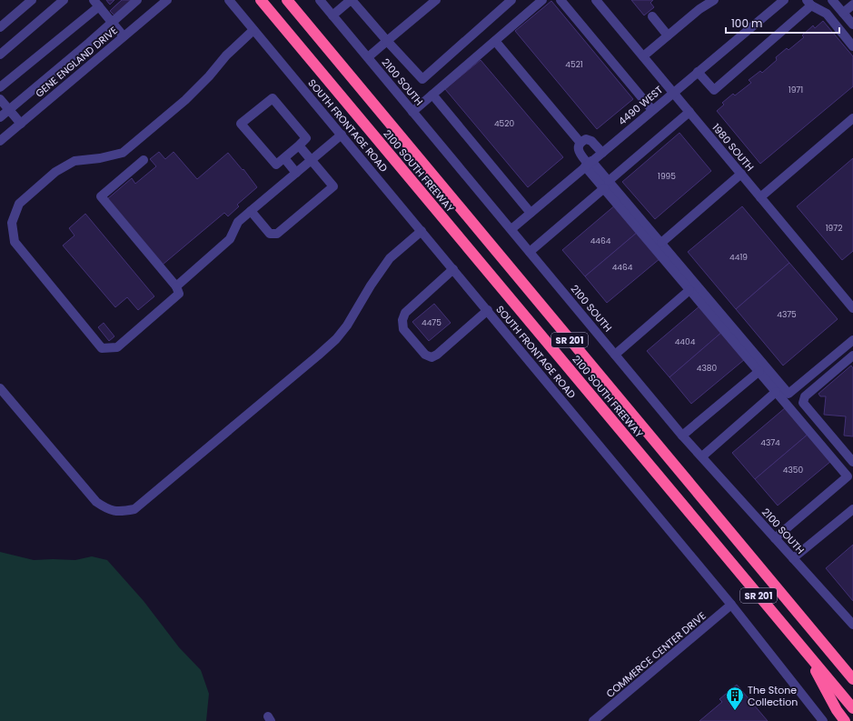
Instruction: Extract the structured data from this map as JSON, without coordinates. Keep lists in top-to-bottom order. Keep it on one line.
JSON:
{"streets":{"highway":["2100 SOUTH FREEWAY","SR 201"],"street":["GENE ENGLAND DRIVE","2100 SOUTH","4490 WEST","SOUTH FRONTAGE ROAD","1980 SOUTH","COMMERCE CENTER DRIVE"]},"crossings":[["2100 SOUTH","4490 WEST"],["4490 WEST","1980 SOUTH"],["SOUTH FRONTAGE ROAD","COMMERCE CENTER DRIVE"]],"places":{"building":["The Stone Collection"]},"house_numbers":["4521","1971","4520","1995","1972","4464","4419","4464","4375","4475","4404","4380","4374","4350"],"scale_bar":"100 m"}
